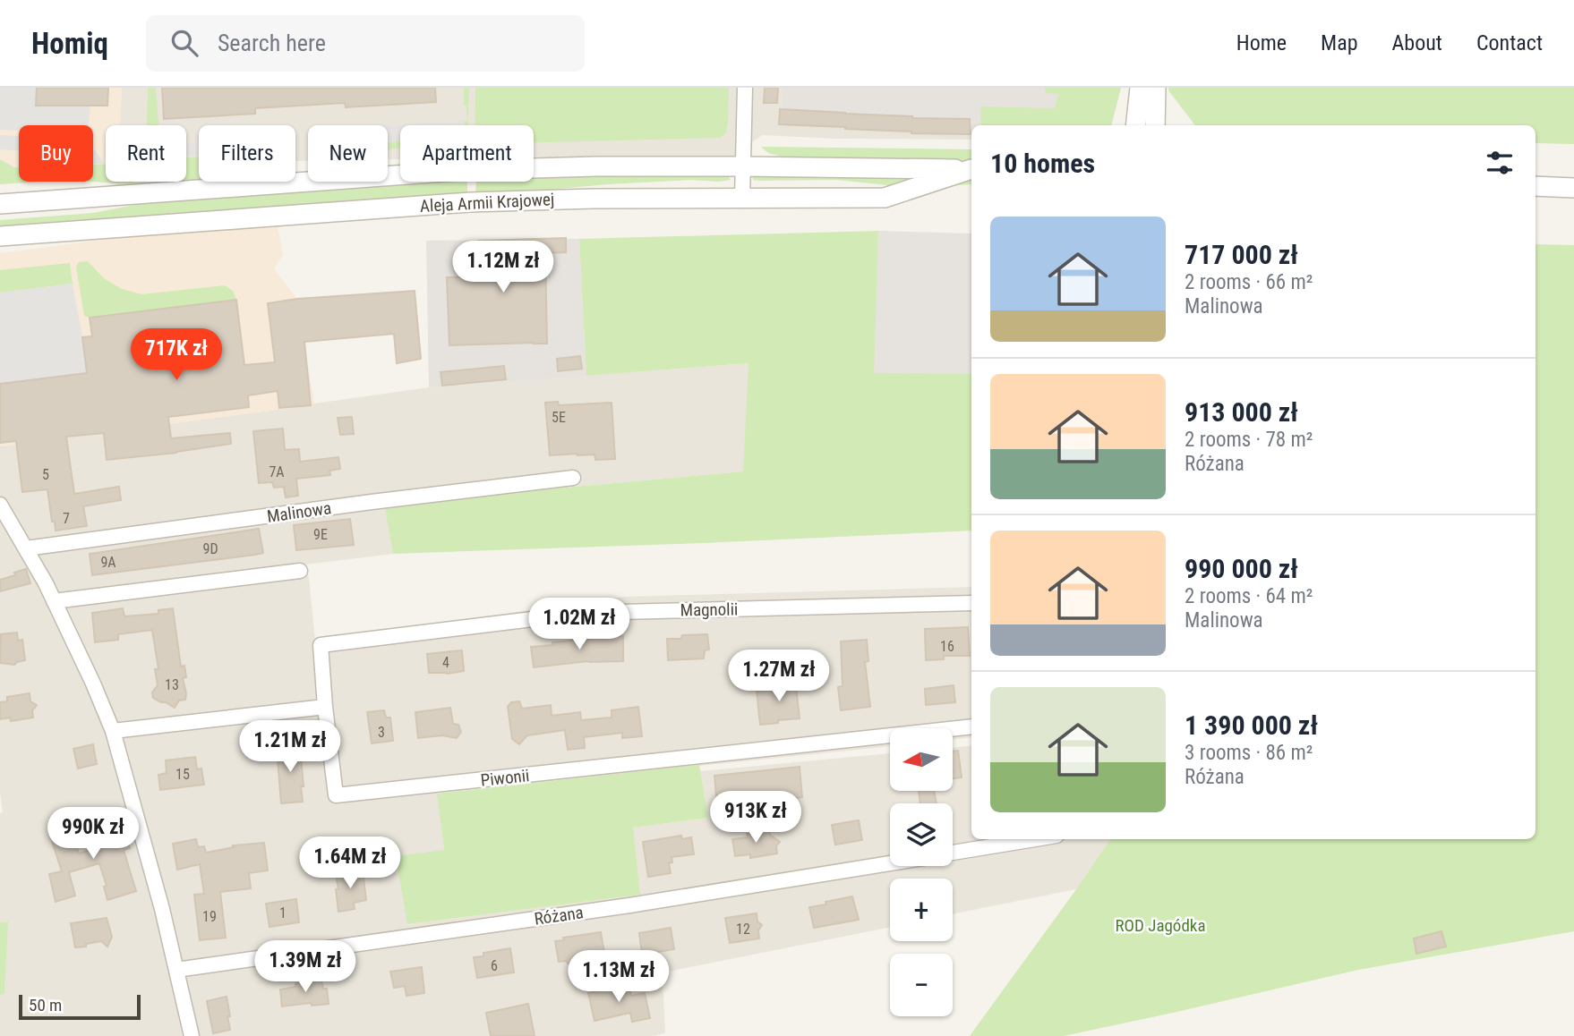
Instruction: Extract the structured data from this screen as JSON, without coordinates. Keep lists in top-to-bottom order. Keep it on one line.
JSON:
{"streets":{"street":["Aleja Armii Krajowej","Malinowa","Magnolii","Piwonii","Różana"]},"crossings":[["Magnolii","Piwonii"]],"parks":["ROD Jagódka"],"house_numbers":["5E","7A","5","7","9E","9D","9A","16","4","13","3","15","1","19","12","6"],"scale_bar":"50 m","north":"left","page":{"header":"Homiq","search":"Search here","nav":["Home","Map","About","Contact"],"chip":["Buy","Rent","Filters","New","Apartment"],"heading":"10 homes","list":[{"name":"717 000 zł","note":"2 rooms · 66 m² · Malinowa"},{"name":"913 000 zł","note":"2 rooms · 78 m² · Różana"},{"name":"990 000 zł","note":"2 rooms · 64 m² · Malinowa"},{"name":"1 390 000 zł","note":"3 rooms · 86 m² · Różana"}],"price":["1.12M zł","717K zł","1.02M zł","1.27M zł","1.21M zł","913K zł","990K zł","1.64M zł","1.39M zł","1.13M zł"],"map_buttons":["+","−"],"scale":"50 m"}}
